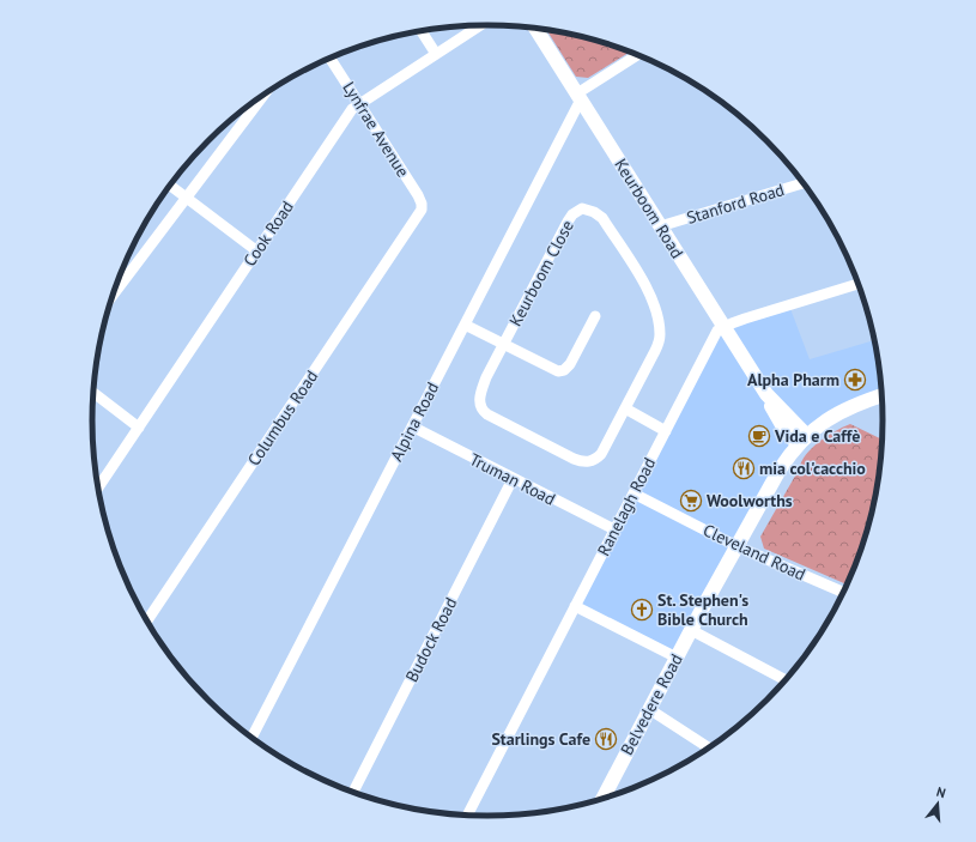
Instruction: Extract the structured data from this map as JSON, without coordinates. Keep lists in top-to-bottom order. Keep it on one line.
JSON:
{"streets":{"main road":["Keurboom Road","Belvedere Road"],"street":["Lynfrae Avenue","Stanford Road","Cook Road","Keurboom Close","Columbus Road","Alpina Road","Truman Road","Ranelagh Road","Cleveland Road","Budock Road"]},"crossings":[["Lynfrae Avenue","Cook Road"],["Lynfrae Avenue","Columbus Road"],["Stanford Road","Keurboom Road"],["Keurboom Road","Alpina Road"],["Keurboom Road","Ranelagh Road"],["Keurboom Road","Belvedere Road"],["Keurboom Close","Alpina Road"],["Alpina Road","Truman Road"],["Truman Road","Ranelagh Road"],["Truman Road","Budock Road"],["Ranelagh Road","Cleveland Road"],["Cleveland Road","Belvedere Road"]],"places":{"pharmacy":["Alpha Pharm"],"cafe":["Vida e Caffè"],"restaurant":["mia col'cacchio","Starlings Cafe"],"supermarket":["Woolworths"],"church":["St. Stephen's Bible Church"]},"north":"top"}
